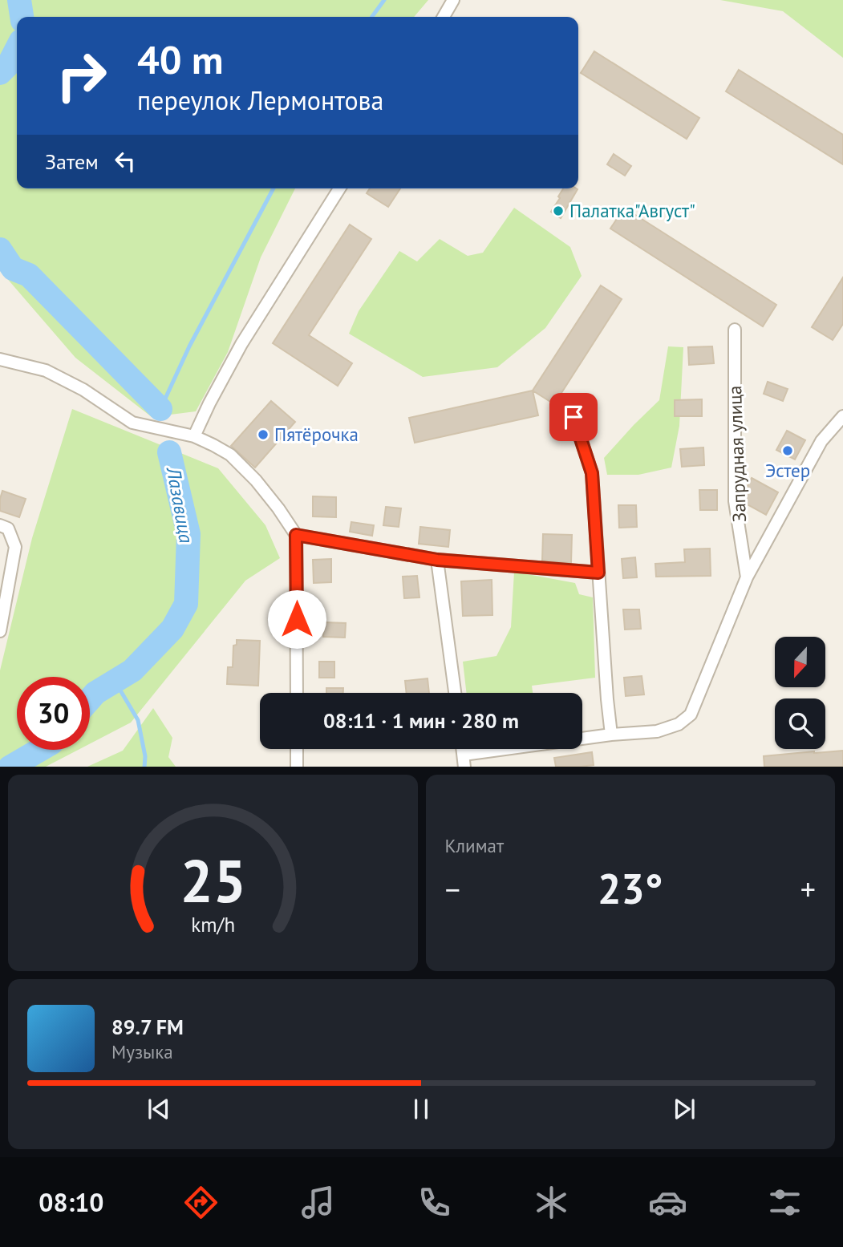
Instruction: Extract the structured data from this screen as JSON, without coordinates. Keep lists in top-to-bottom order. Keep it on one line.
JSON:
{"streets":{"street":["Запрудная улица"]},"water":["Лазавица"],"places":["Палатка\"Август\"","Пятёрочка","Эстер"],"north":"bottom","page":{"turn":["40 m","переулок Лермонтова"],"then":"Затем","limit":"30","trip":"08:11 · 1 мин · 280 m","tile":"Климат","heat":["−","23°","+"],"song":["89.7 FM","Музыка"],"tabs":"08:10","gauge":["25","km/h"]}}
